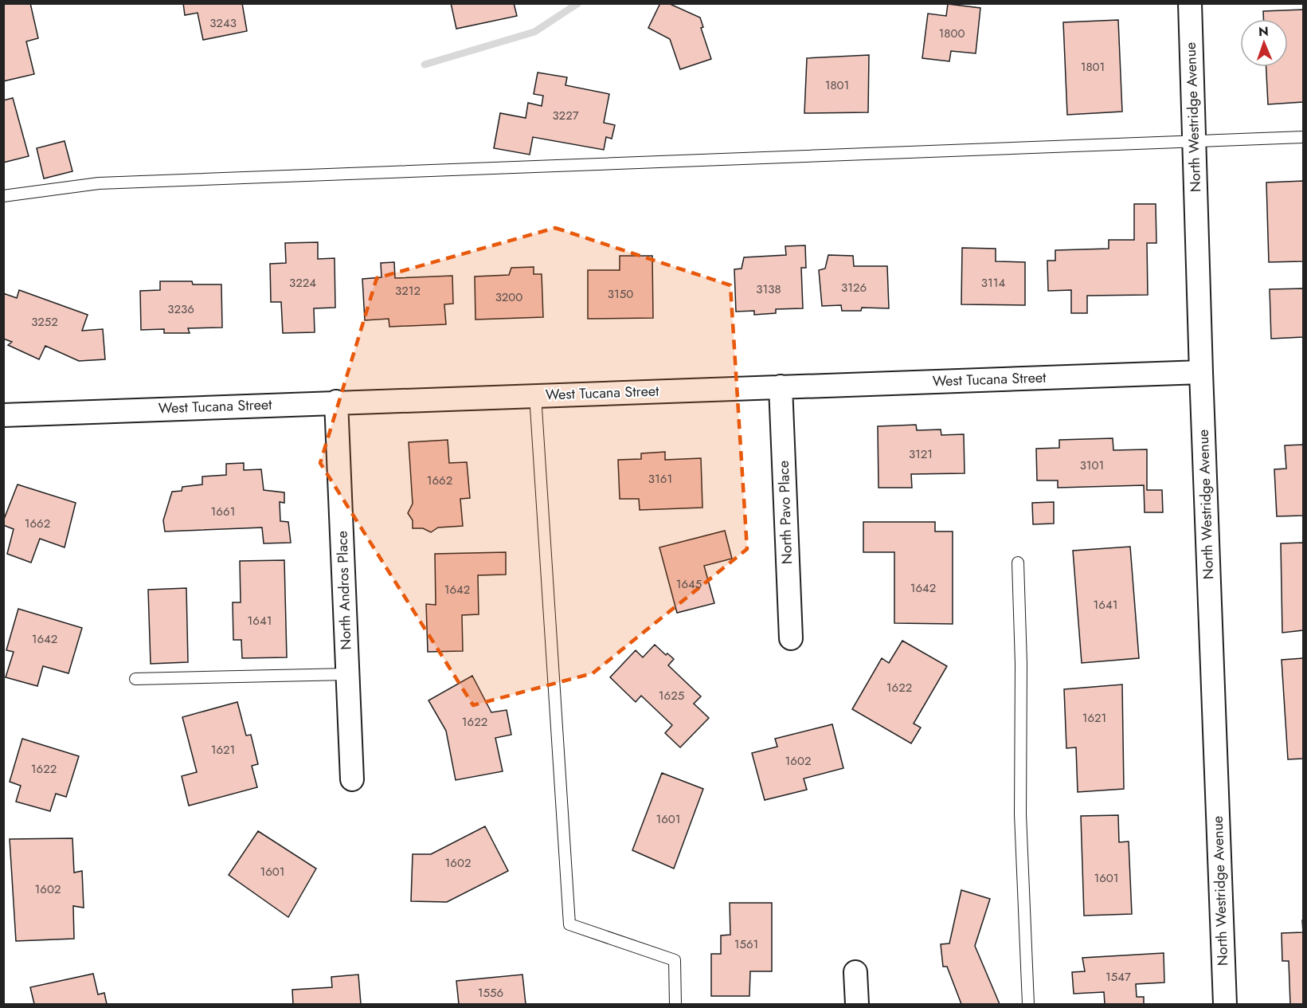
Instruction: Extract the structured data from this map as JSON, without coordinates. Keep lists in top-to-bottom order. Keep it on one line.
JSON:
{"streets":{"street":["North Westridge Avenue","West Tucana Street","North Pavo Place","North Andros Place"]},"crossings":[["North Westridge Avenue","West Tucana Street"],["West Tucana Street","North Pavo Place"],["West Tucana Street","North Andros Place"]],"house_numbers":["3243","1800","1801","1801","3227","3224","3114","3126","3138","3212","3150","3200","3236","3252","3121","3101","3161","1662","1661","1662","1645","1642","1642","1641","1641","1642","1622","1625","1621","1622","1621","1602","1622","1601","1602","1601","1601","1602","1561","1547","1556"],"north":"top"}
